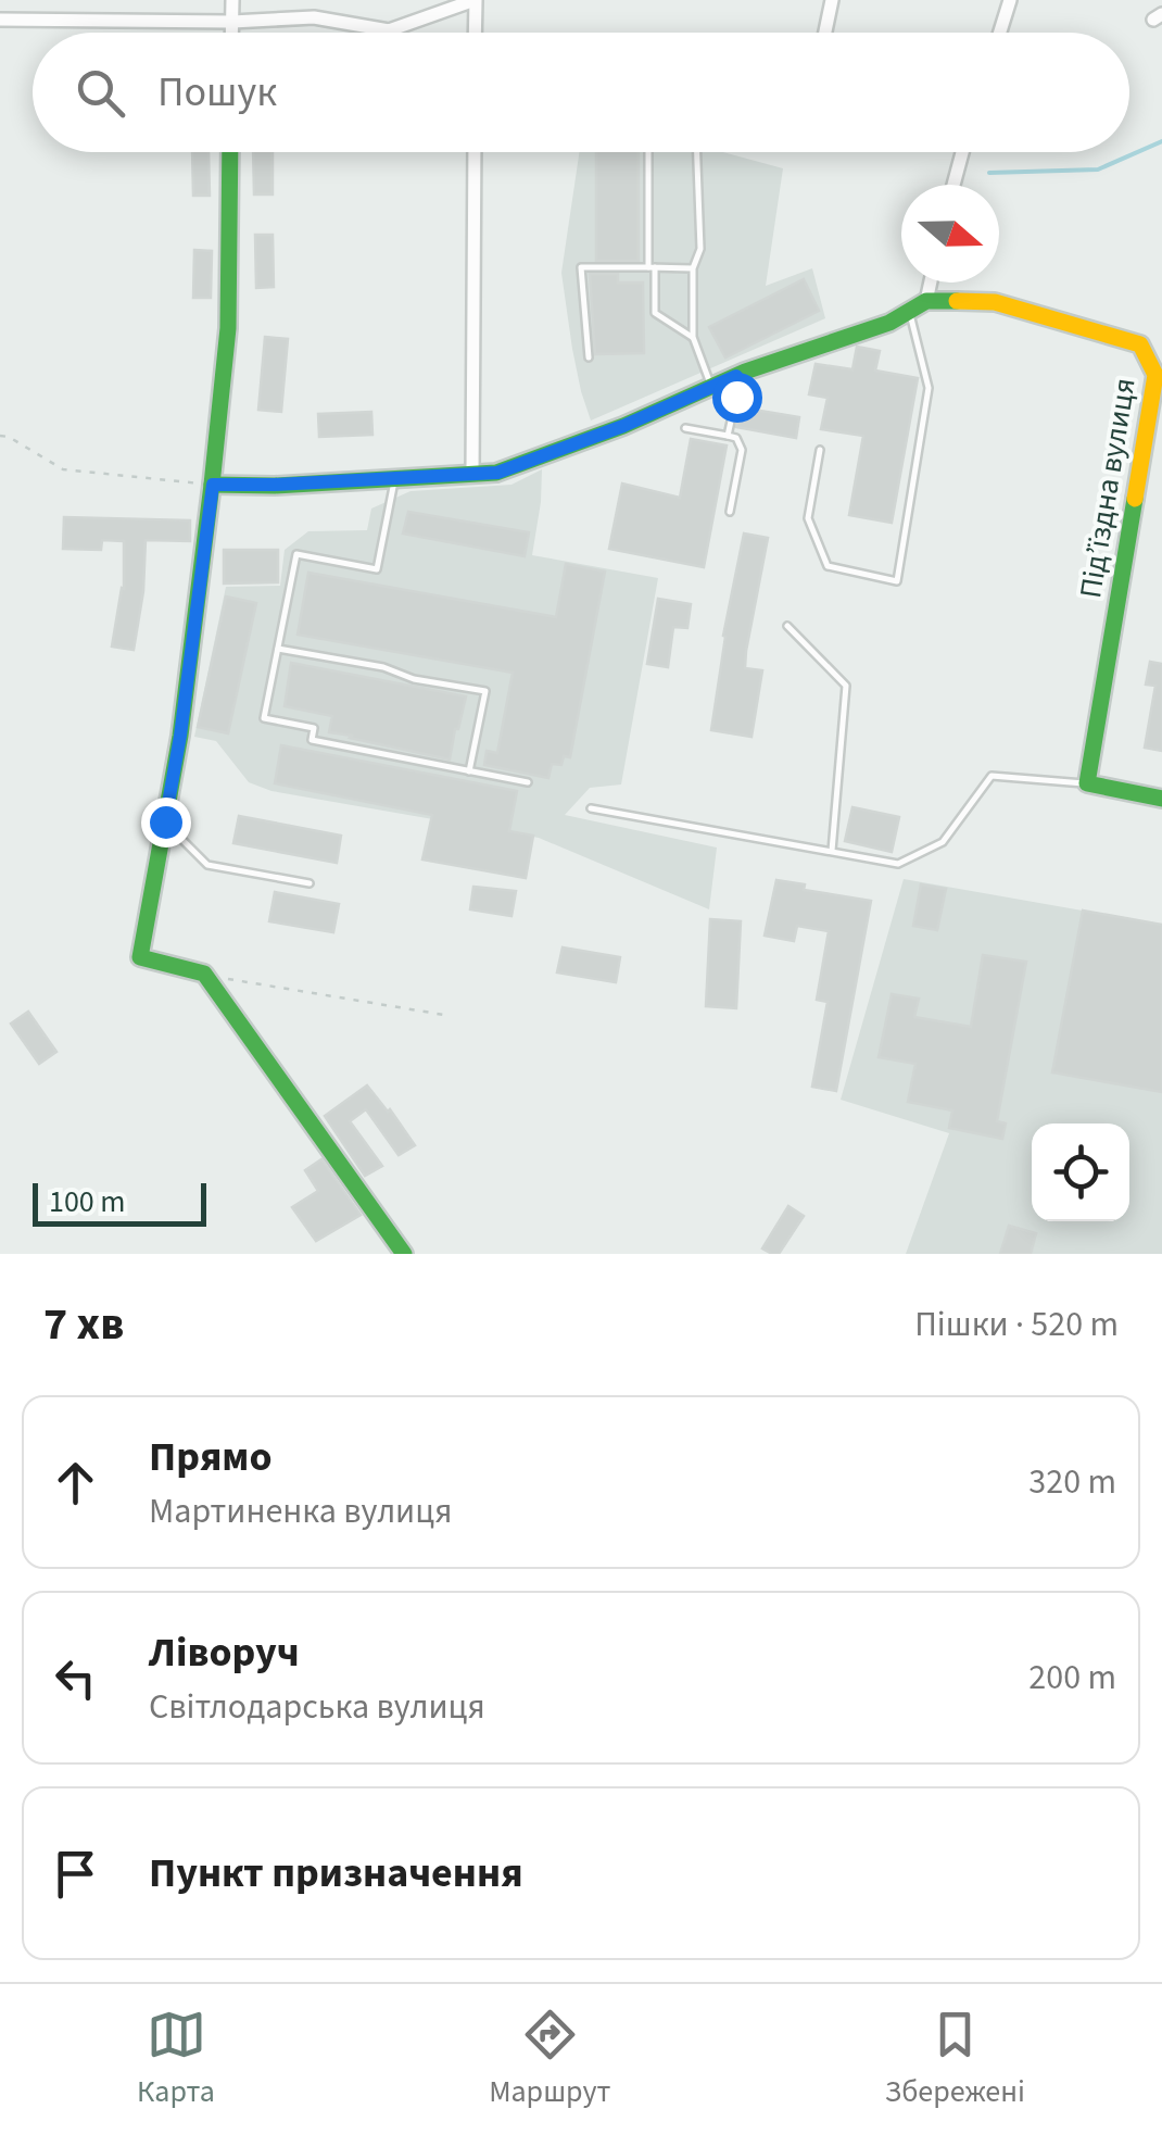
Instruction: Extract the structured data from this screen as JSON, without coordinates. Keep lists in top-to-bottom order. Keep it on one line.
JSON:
{"streets":{"street":["Під’їздна вулиця"]},"scale_bar":"100 m","north":"right","page":{"search":"Пошук","scale":"100 m","heading":["7 хв","Пішки · 520 m"],"list":[["Прямо","Мартиненка вулиця","320 m"],["Ліворуч","Світлодарська вулиця","200 m"],"Пункт призначення"],"nav":["Карта","Маршрут","Збережені"]}}
